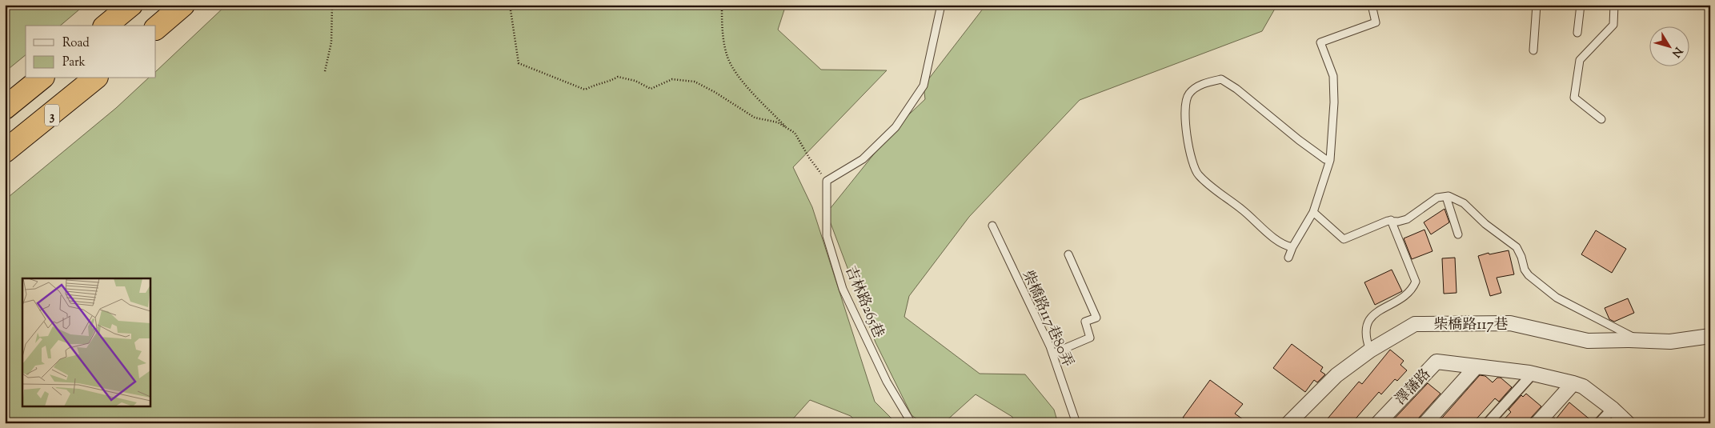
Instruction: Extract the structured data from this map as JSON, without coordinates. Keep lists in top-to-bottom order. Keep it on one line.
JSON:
{"streets":{"highway":["3"],"street":["柴橋路117巷","澤藩路"],"lane":["吉林路265巷","柴橋路117巷80弄"]},"legend":["Road","Park"],"north":"bottom right"}
